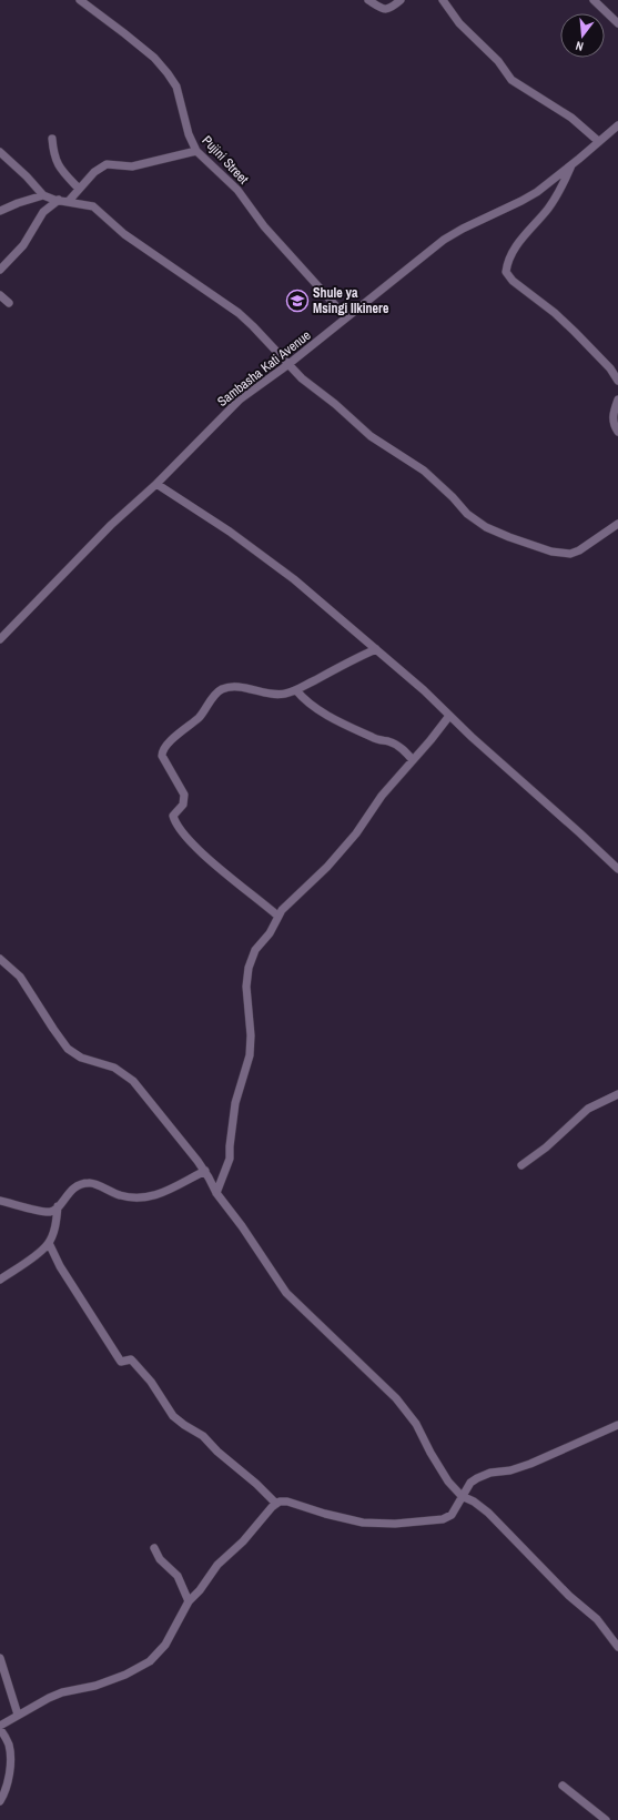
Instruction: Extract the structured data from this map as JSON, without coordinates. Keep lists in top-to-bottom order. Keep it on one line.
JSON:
{"streets":{"street":["Pujini Street","Sambasha Kati Avenue"]},"crossings":[["Pujini Street","Sambasha Kati Avenue"]],"places":{"school or university":["Shule ya Msingi Ilkinere"]},"north":"bottom"}
